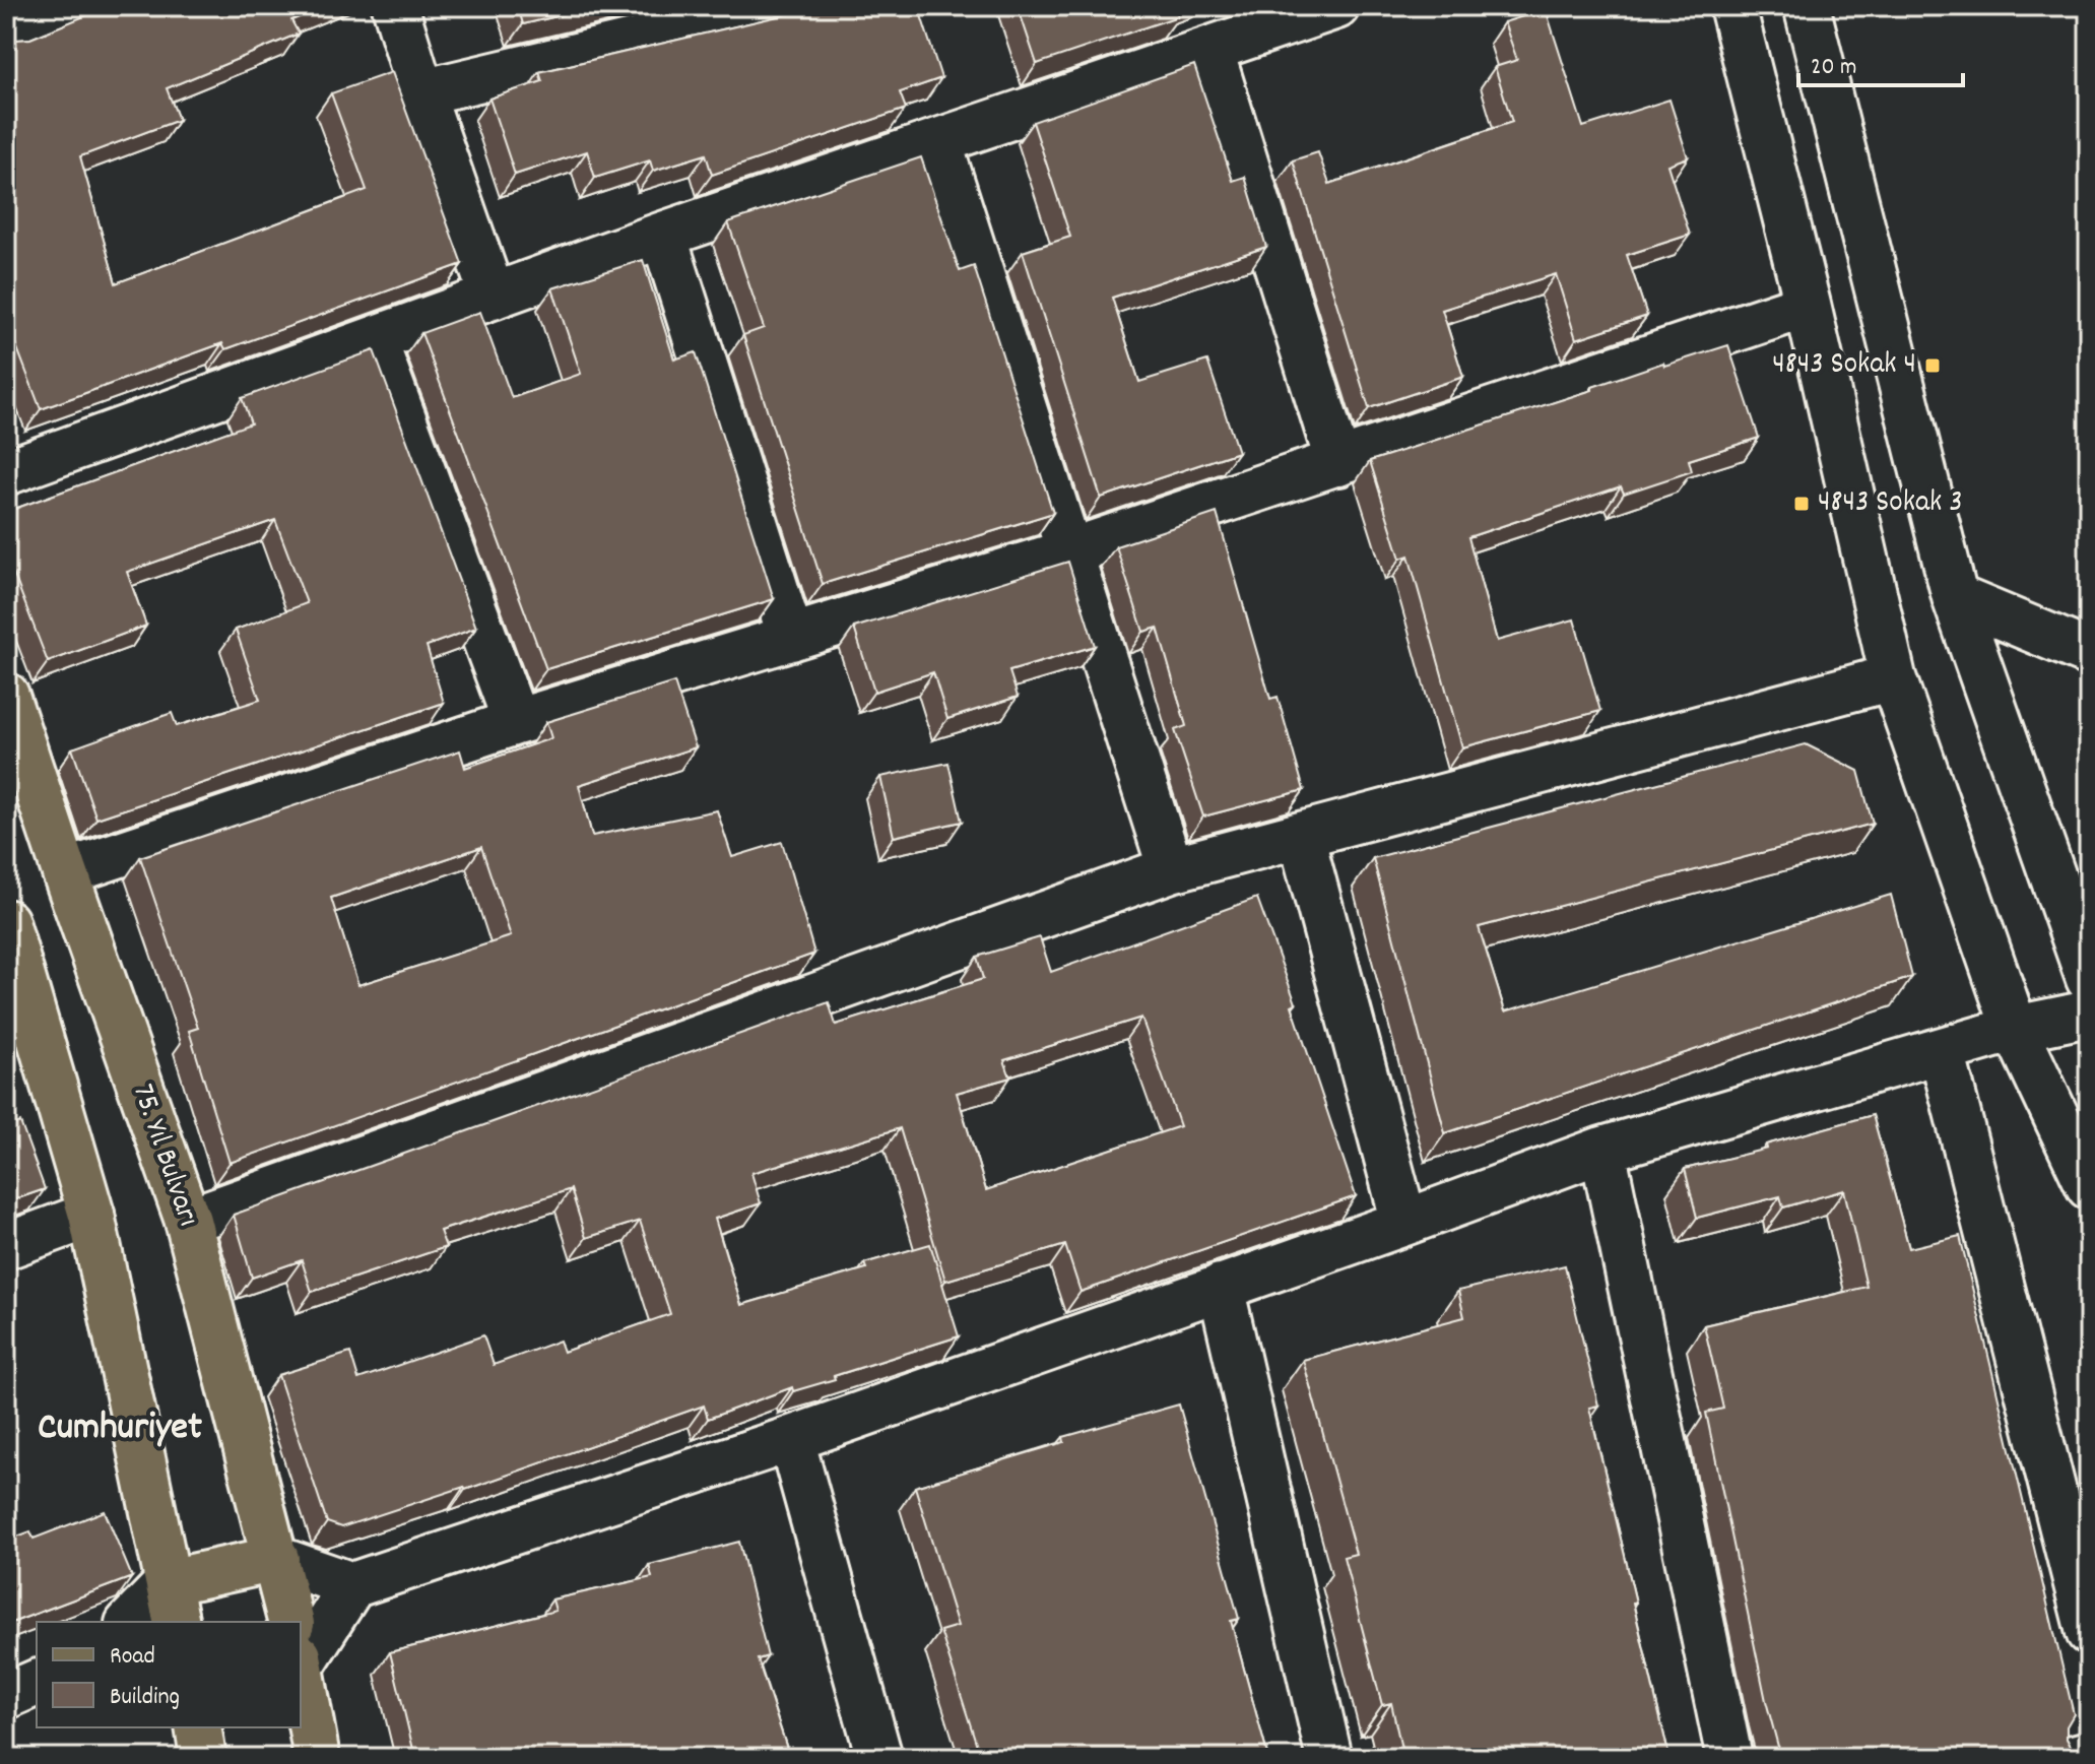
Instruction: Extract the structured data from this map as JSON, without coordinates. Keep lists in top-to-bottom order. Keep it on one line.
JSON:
{"streets":{"main road":["75. Yıl Bulvarı"]},"districts":["Cumhuriyet"],"places":{"transit":["4843 Sokak 4","4843 Sokak 3"]},"legend":["Road","Building"],"scale_bar":"20 m"}
